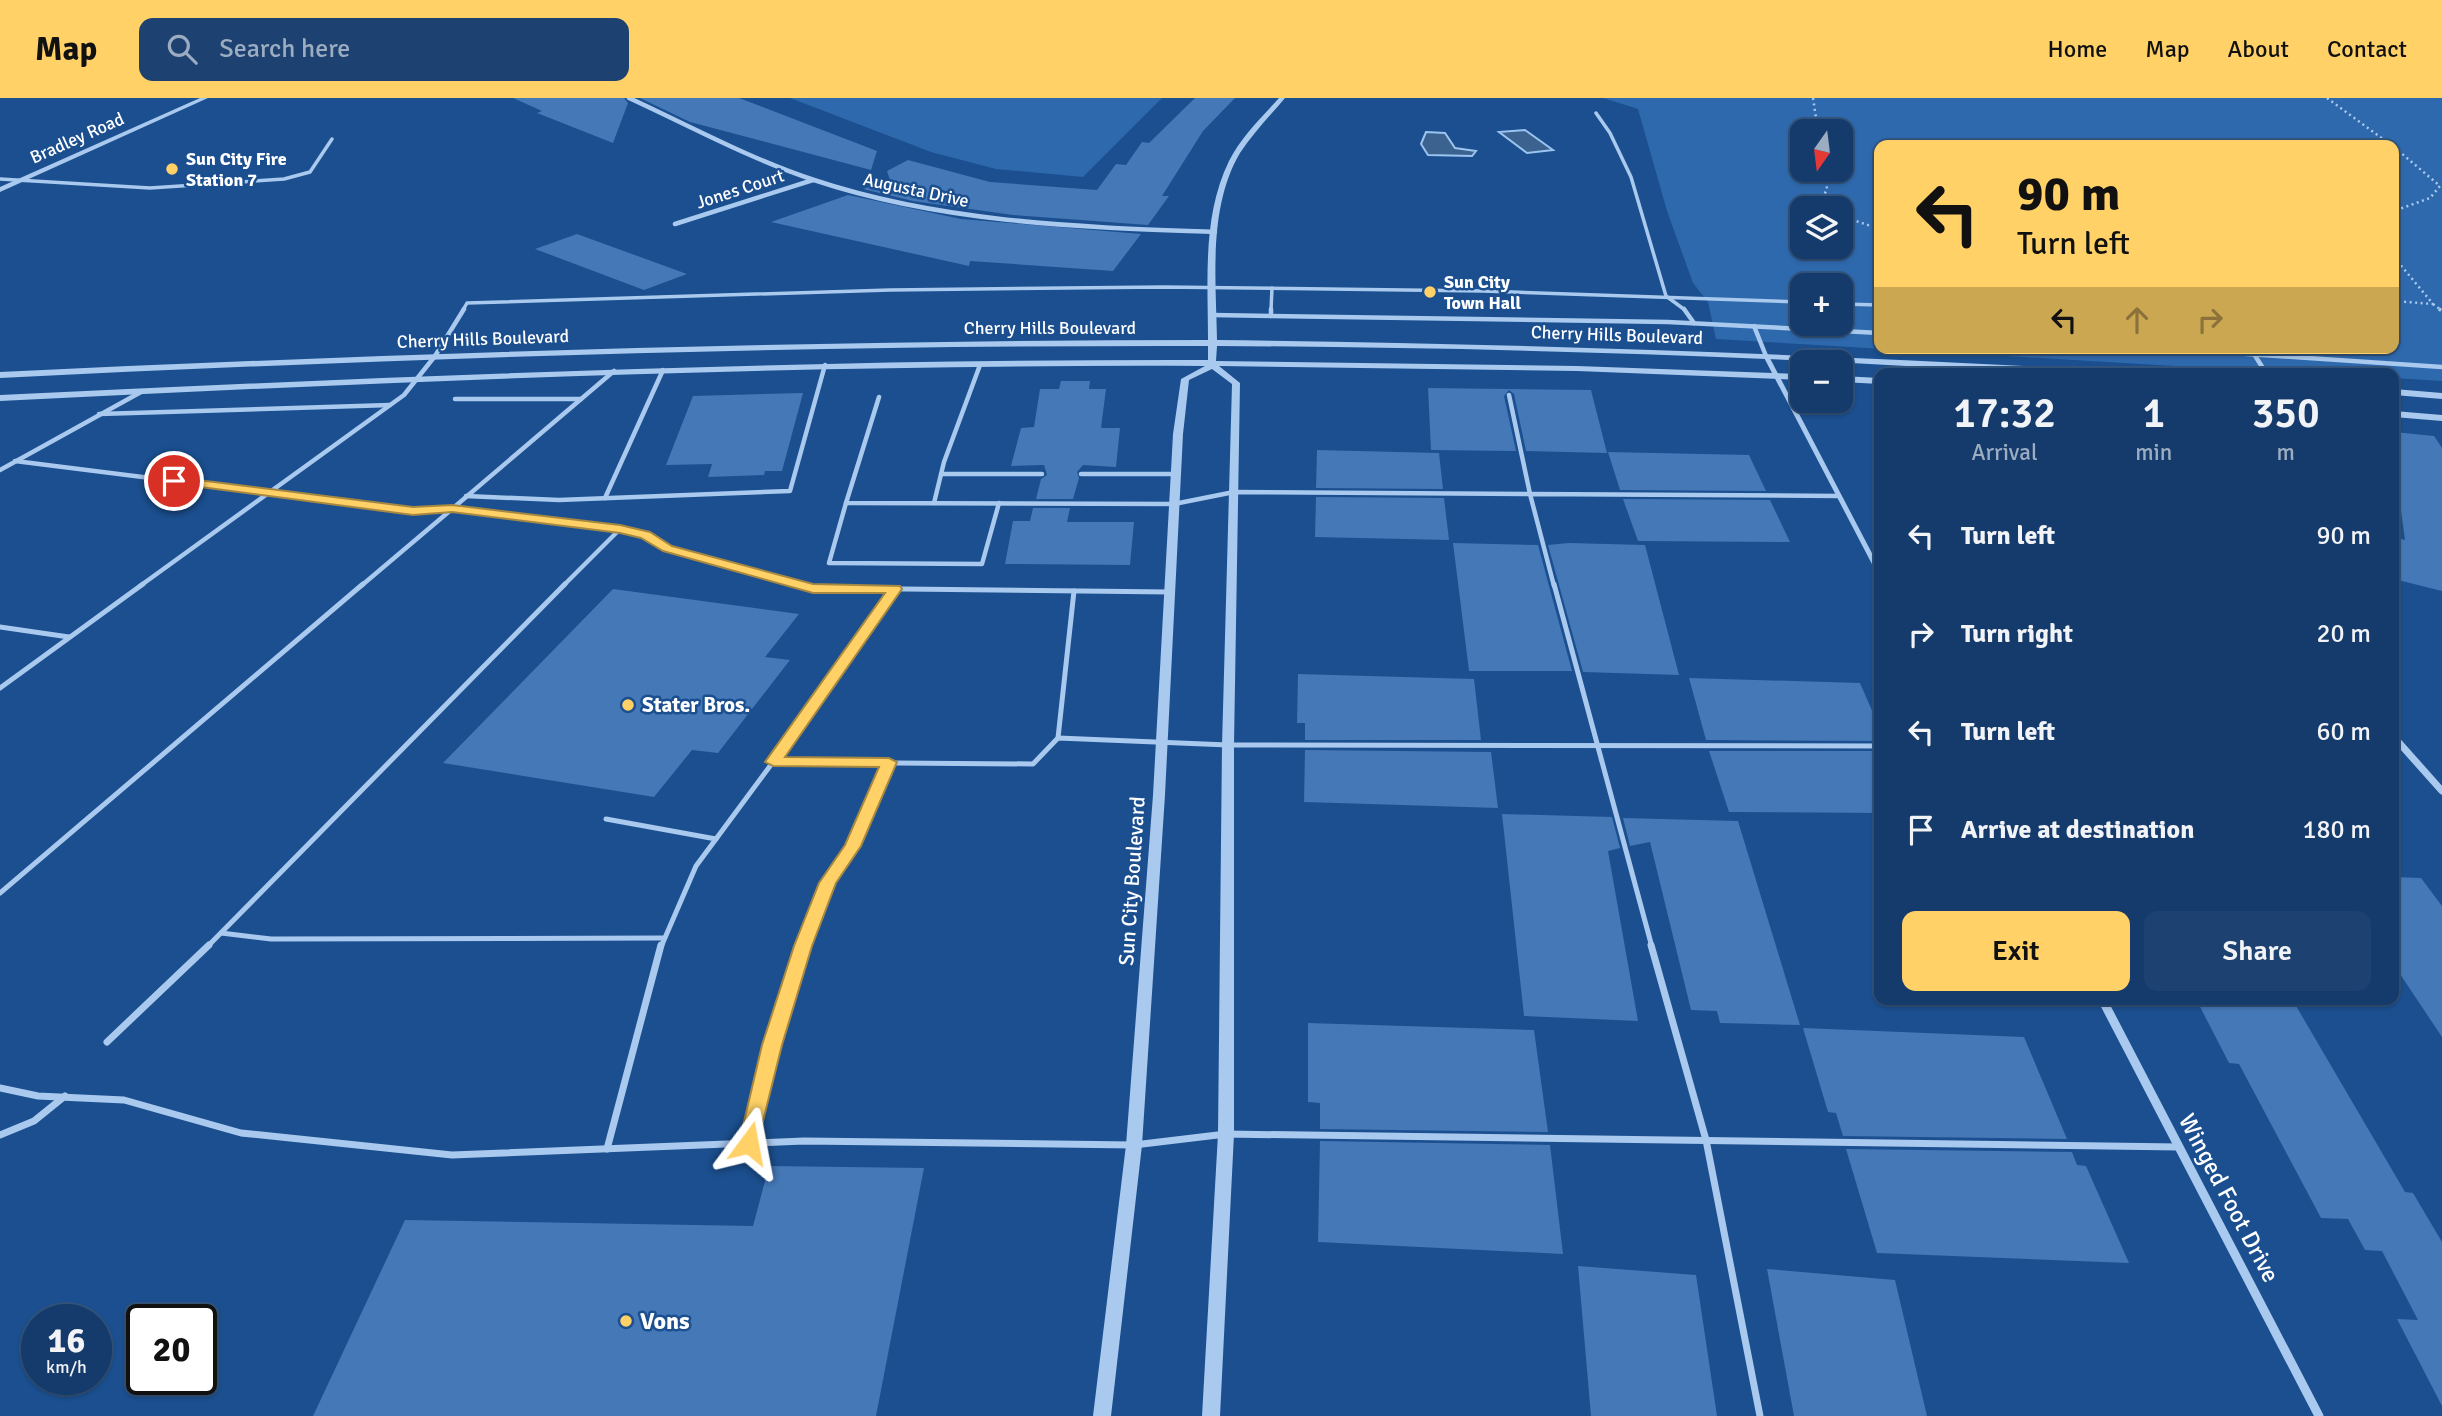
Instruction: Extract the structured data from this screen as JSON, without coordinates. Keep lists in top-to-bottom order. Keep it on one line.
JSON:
{"streets":{"street":["Bradley Road","Jones Court","Augusta Drive","Cherry Hills Boulevard","Sun City Boulevard","Winged Foot Drive"]},"crossings":[["Jones Court","Augusta Drive"],["Cherry Hills Boulevard","Sun City Boulevard"]],"places":["Sun City Fire Station 7","Sun City Town Hall","Stater Bros.","Vons"],"north":"bottom","page":{"header":"Map","search":"Search here","nav":["Home","Map","About","Contact"],"map_buttons":["+","−"],"turn":["90 m","Turn left"],"eta":["17:32","Arrival","1","min","350","m"],"list":[{"name":"Turn left","value":"90 m"},{"name":"Turn right","value":"20 m"},{"name":"Turn left","value":"60 m"},{"name":"Arrive at destination","value":"180 m"}],"buttons":["Exit","Share"],"speed":"16 km/h","limit":"20"}}
